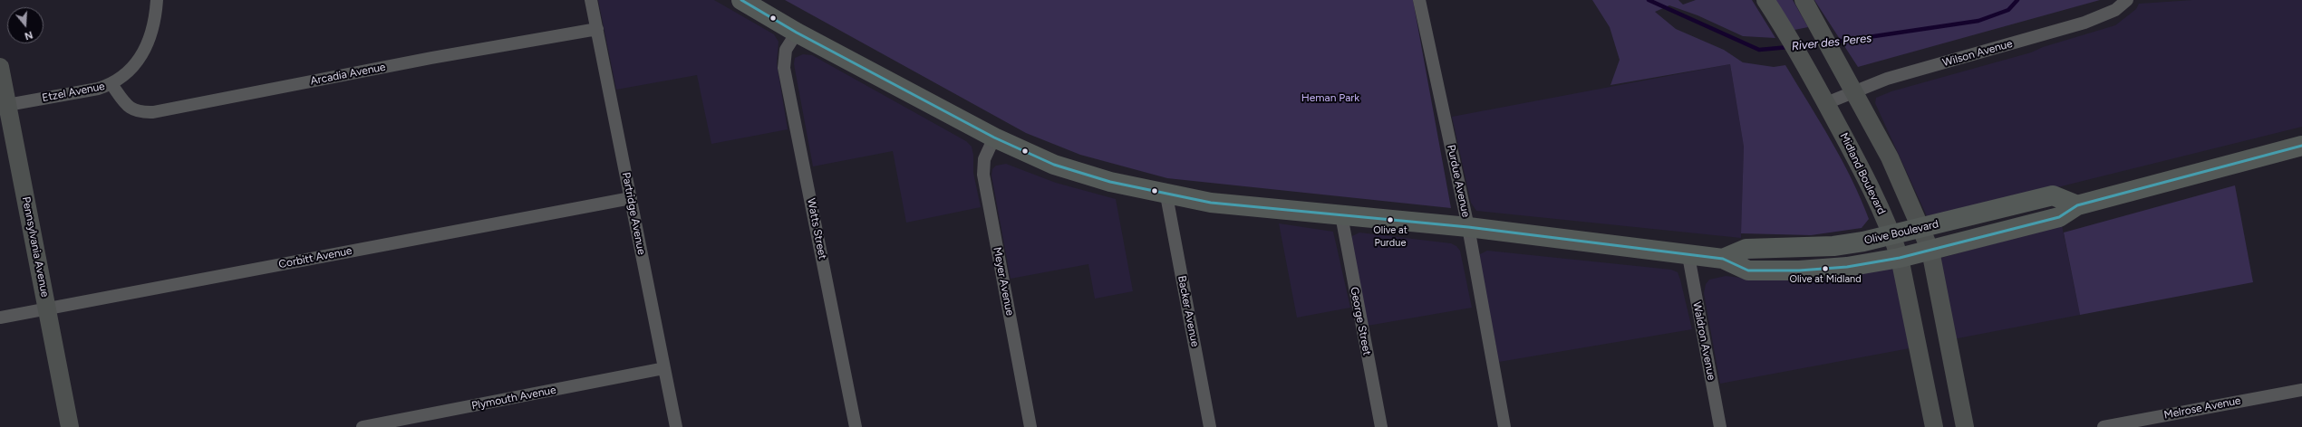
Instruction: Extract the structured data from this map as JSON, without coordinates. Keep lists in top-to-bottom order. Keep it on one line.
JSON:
{"streets":{"main road":["Midland Boulevard","Olive Boulevard","Pennsylvania Avenue"],"street":["Wilson Avenue","Arcadia Avenue","Etzel Avenue","Purdue Avenue","Partridge Avenue","Watts Street","Corbitt Avenue","Meyer Avenue","Backer Avenue","George Street","Waldron Avenue","Plymouth Avenue","Melrose Avenue"]},"crossings":[["Wilson Avenue","Midland Boulevard"],["Arcadia Avenue","Etzel Avenue"],["Arcadia Avenue","Partridge Avenue"],["Etzel Avenue","Pennsylvania Avenue"],["Midland Boulevard","Olive Boulevard"],["Purdue Avenue","Olive Boulevard"],["Partridge Avenue","Corbitt Avenue"],["Partridge Avenue","Plymouth Avenue"],["Watts Street","Olive Boulevard"],["Olive Boulevard","Meyer Avenue"],["Olive Boulevard","Backer Avenue"],["Olive Boulevard","George Street"],["Olive Boulevard","Waldron Avenue"],["Pennsylvania Avenue","Corbitt Avenue"]],"water":["River des Peres"],"parks":["Heman Park"],"places":["Olive at Purdue","Olive at Midland"],"north":"bottom"}
